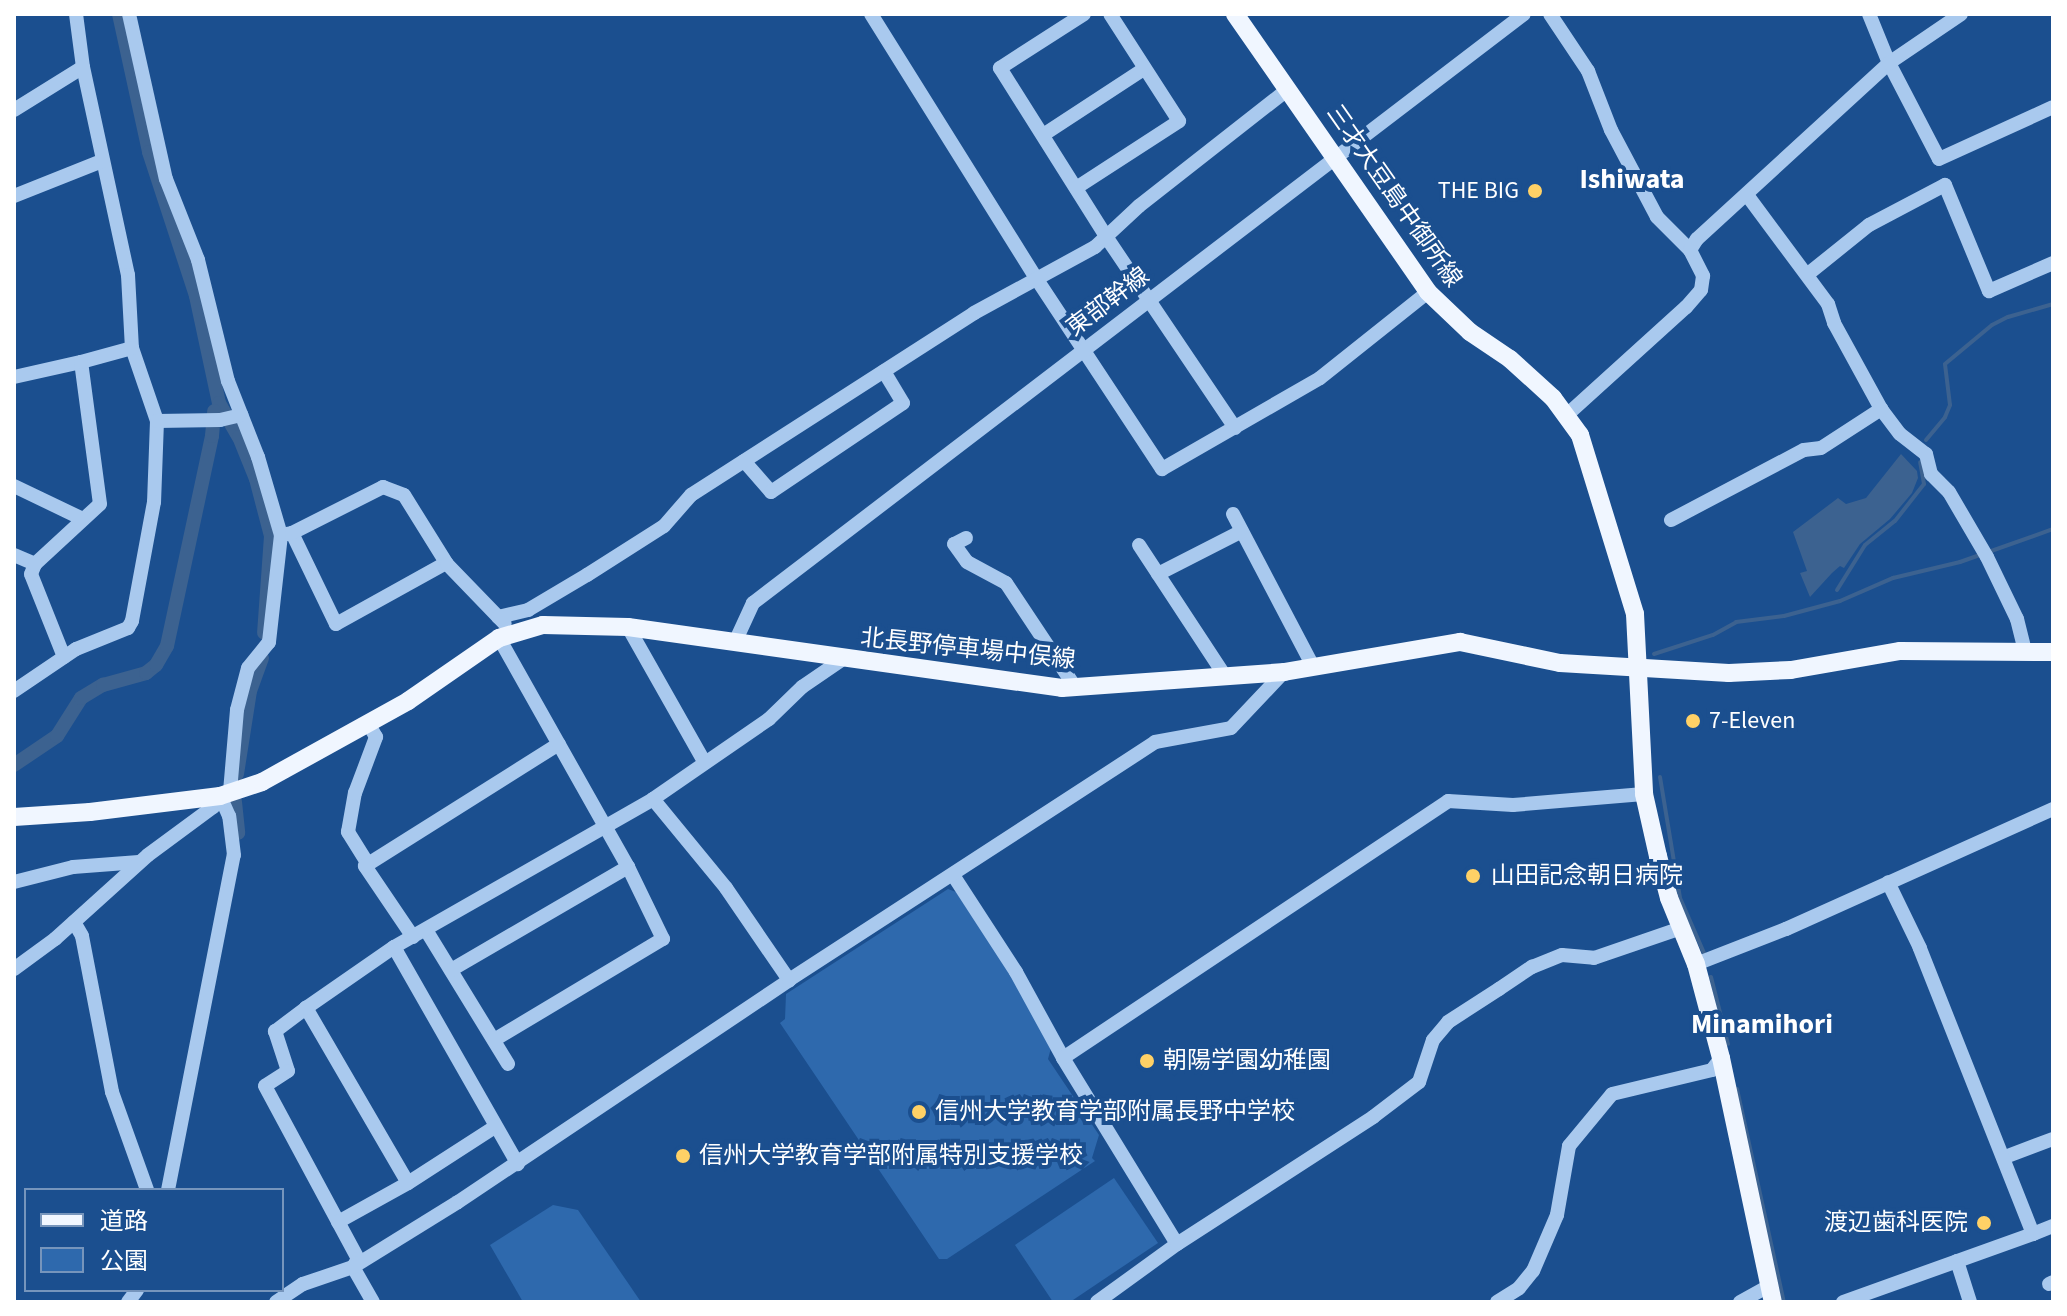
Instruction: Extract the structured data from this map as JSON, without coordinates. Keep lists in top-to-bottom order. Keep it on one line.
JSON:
{"streets":{"main road":["三才大豆島中御所線","北長野停車場中俣線"],"street":["東部幹線"]},"crossings":[["三才大豆島中御所線","東部幹線"],["三才大豆島中御所線","北長野停車場中俣線"],["東部幹線","北長野停車場中俣線"]],"districts":["Ishiwata","Minamihori"],"places":["THE BIG","7-Eleven","山田記念朝日病院","朝陽学園幼稚園","信州大学教育学部附属長野中学校","信州大学教育学部附属特別支援学校","渡辺歯科医院"],"legend":["道路","公園"]}
